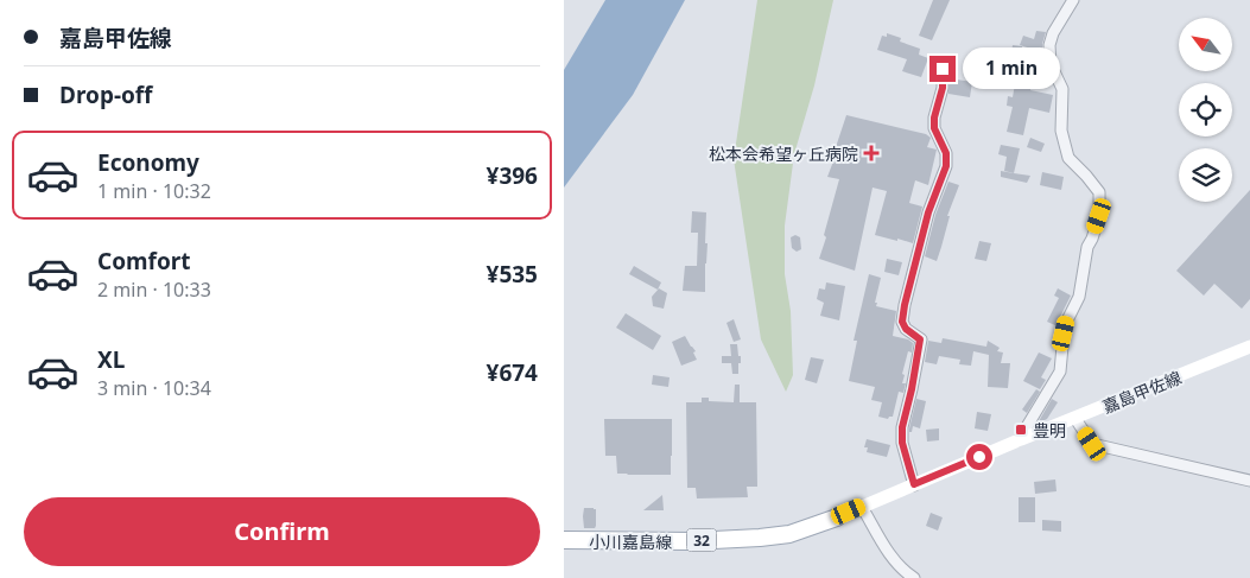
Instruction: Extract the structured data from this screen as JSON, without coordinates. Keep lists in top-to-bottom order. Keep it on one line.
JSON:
{"streets":{"main road":["嘉島甲佐線","32","小川嘉島線"]},"crossings":[["嘉島甲佐線","小川嘉島線"]],"places":{"health":["松本会希望ヶ丘病院"],"transit":["豊明"]},"north":"top left","page":{"banner":["嘉島甲佐線","Drop-off"],"bubble":"1 min","list":[{"name":"Economy","note":"1 min · 10:32","value":"¥396"},{"name":"Comfort","note":"2 min · 10:33","value":"¥535"},{"name":"XL","note":"3 min · 10:34","value":"¥674"}],"buttons":"Confirm"}}
